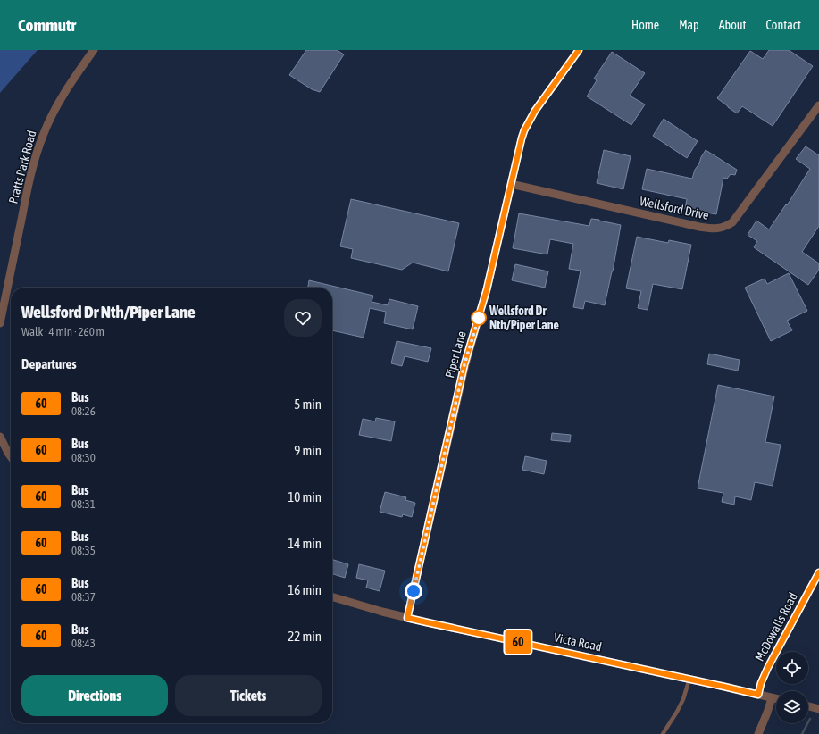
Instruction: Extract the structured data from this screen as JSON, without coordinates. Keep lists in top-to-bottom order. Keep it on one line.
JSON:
{"streets":{"street":["Pratts Park Road","Wellsford Drive","Piper Lane","McDowalls Road","Victa Road"]},"crossings":[["Wellsford Drive","Piper Lane"],["Piper Lane","Victa Road"],["McDowalls Road","Victa Road"]],"places":["Wellsford Dr Nth/Piper Lane"],"lines":["bus line 60"],"page":{"header":"Commutr","nav":["Home","Map","About","Contact"],"on_map":"60","heading":[["Wellsford Dr Nth/Piper Lane","Walk · 4 min · 260 m"],"Departures"],"list":[{"mark":"60","name":"Bus","note":"08:26","value":"5 min"},{"mark":"60","name":"Bus","note":"08:30","value":"9 min"},{"mark":"60","name":"Bus","note":"08:31","value":"10 min"},{"mark":"60","name":"Bus","note":"08:35","value":"14 min"},{"mark":"60","name":"Bus","note":"08:37","value":"16 min"},{"mark":"60","name":"Bus","note":"08:43","value":"22 min"}],"buttons":["Directions","Tickets"]}}
